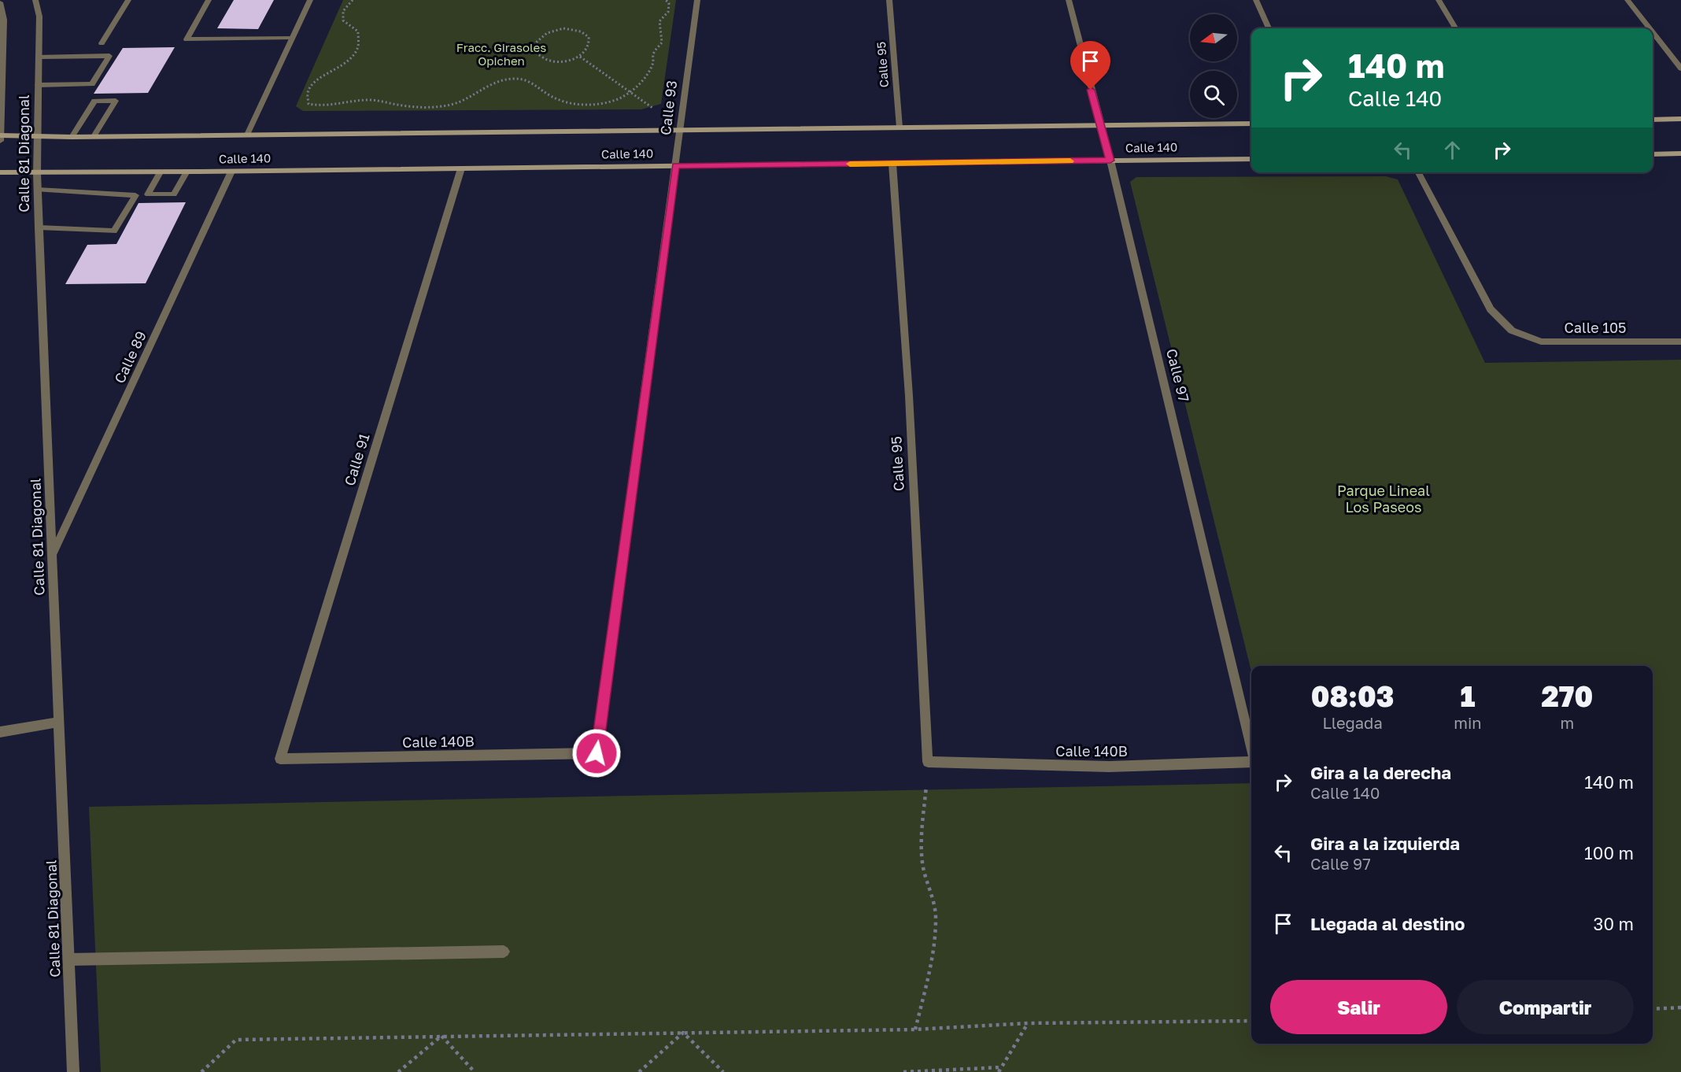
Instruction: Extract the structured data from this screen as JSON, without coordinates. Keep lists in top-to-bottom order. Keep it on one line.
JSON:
{"streets":{"street":["Calle 95","Calle 93","Calle 140","Calle 81 Diagonal","Calle 105","Calle 89","Calle 97","Calle 91","Calle 140B"]},"crossings":[["Calle 95","Calle 140"],["Calle 95","Calle 140B"],["Calle 93","Calle 140"],["Calle 93","Calle 140B"],["Calle 140","Calle 81 Diagonal"],["Calle 140","Calle 89"],["Calle 140","Calle 97"],["Calle 140","Calle 91"],["Calle 81 Diagonal","Calle 89"],["Calle 91","Calle 140B"]],"parks":["Fracc. Girasoles Opichen","Parque Lineal Los Paseos"],"north":"left","page":{"turn":["140 m","Calle 140"],"eta":["08:03","Llegada","1","min","270","m"],"list":[{"name":"Gira a la derecha","note":"Calle 140","value":"140 m"},{"name":"Gira a la izquierda","note":"Calle 97","value":"100 m"},{"name":"Llegada al destino","value":"30 m"}],"buttons":["Salir","Compartir"]}}
